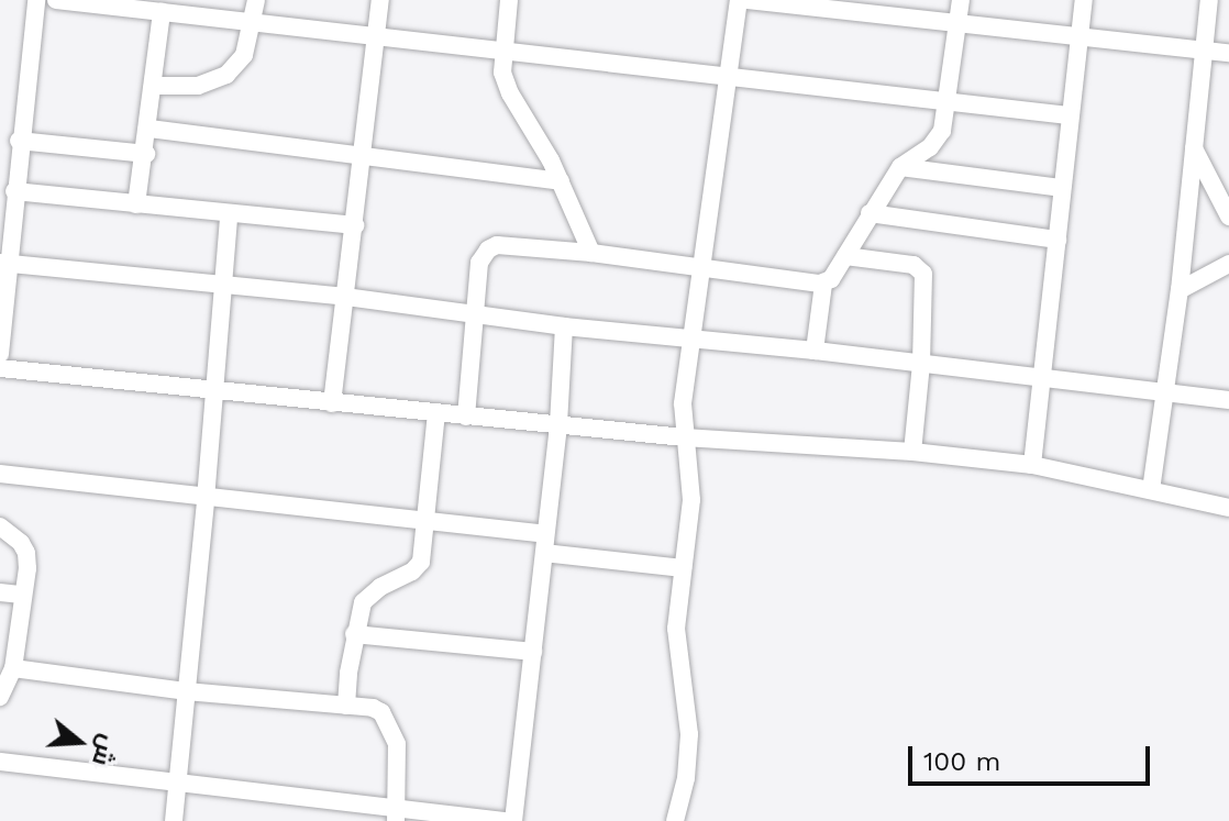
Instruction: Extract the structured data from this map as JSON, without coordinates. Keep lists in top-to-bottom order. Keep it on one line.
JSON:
{"scale_bar":"100 m","north":"right"}
